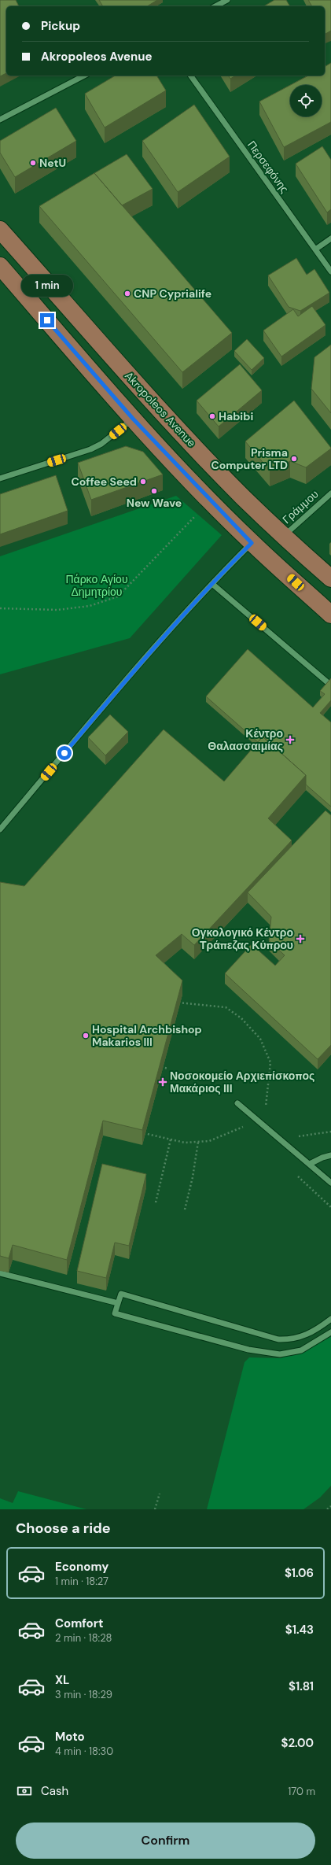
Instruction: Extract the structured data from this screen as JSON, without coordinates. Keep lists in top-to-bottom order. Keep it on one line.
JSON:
{"streets":{"main road":["Akropoleos Avenue"],"street":["Περσεφόνης","Γράμμου"]},"crossings":[["Akropoleos Avenue","Γράμμου"]],"parks":["Πάρκο Αγίου Δημητρίου"],"places":{"other":["NetU","CNP Cyprialife","Habibi","Prisma Computer LTD","Coffee Seed","New Wave","Hospital Archbishop Makarios III"],"health":["Κέντρο Θαλασσαιμίας","Ογκολογικό Κέντρο Τράπεζας Κύπρου","Νοσοκομείο Αρχιεπίσκοπος Μακάριος ΙΙΙ"]},"page":{"banner":["Pickup","Akropoleos Avenue"],"bubble":"1 min","heading":"Choose a ride","list":[{"name":"Economy","note":"1 min · 18:27","value":"$1.06"},{"name":"Comfort","note":"2 min · 18:28","value":"$1.43"},{"name":"XL","note":"3 min · 18:29","value":"$1.81"},{"name":"Moto","note":"4 min · 18:30","value":"$2.00"}],"pay":["Cash","170 m"],"buttons":"Confirm"}}
